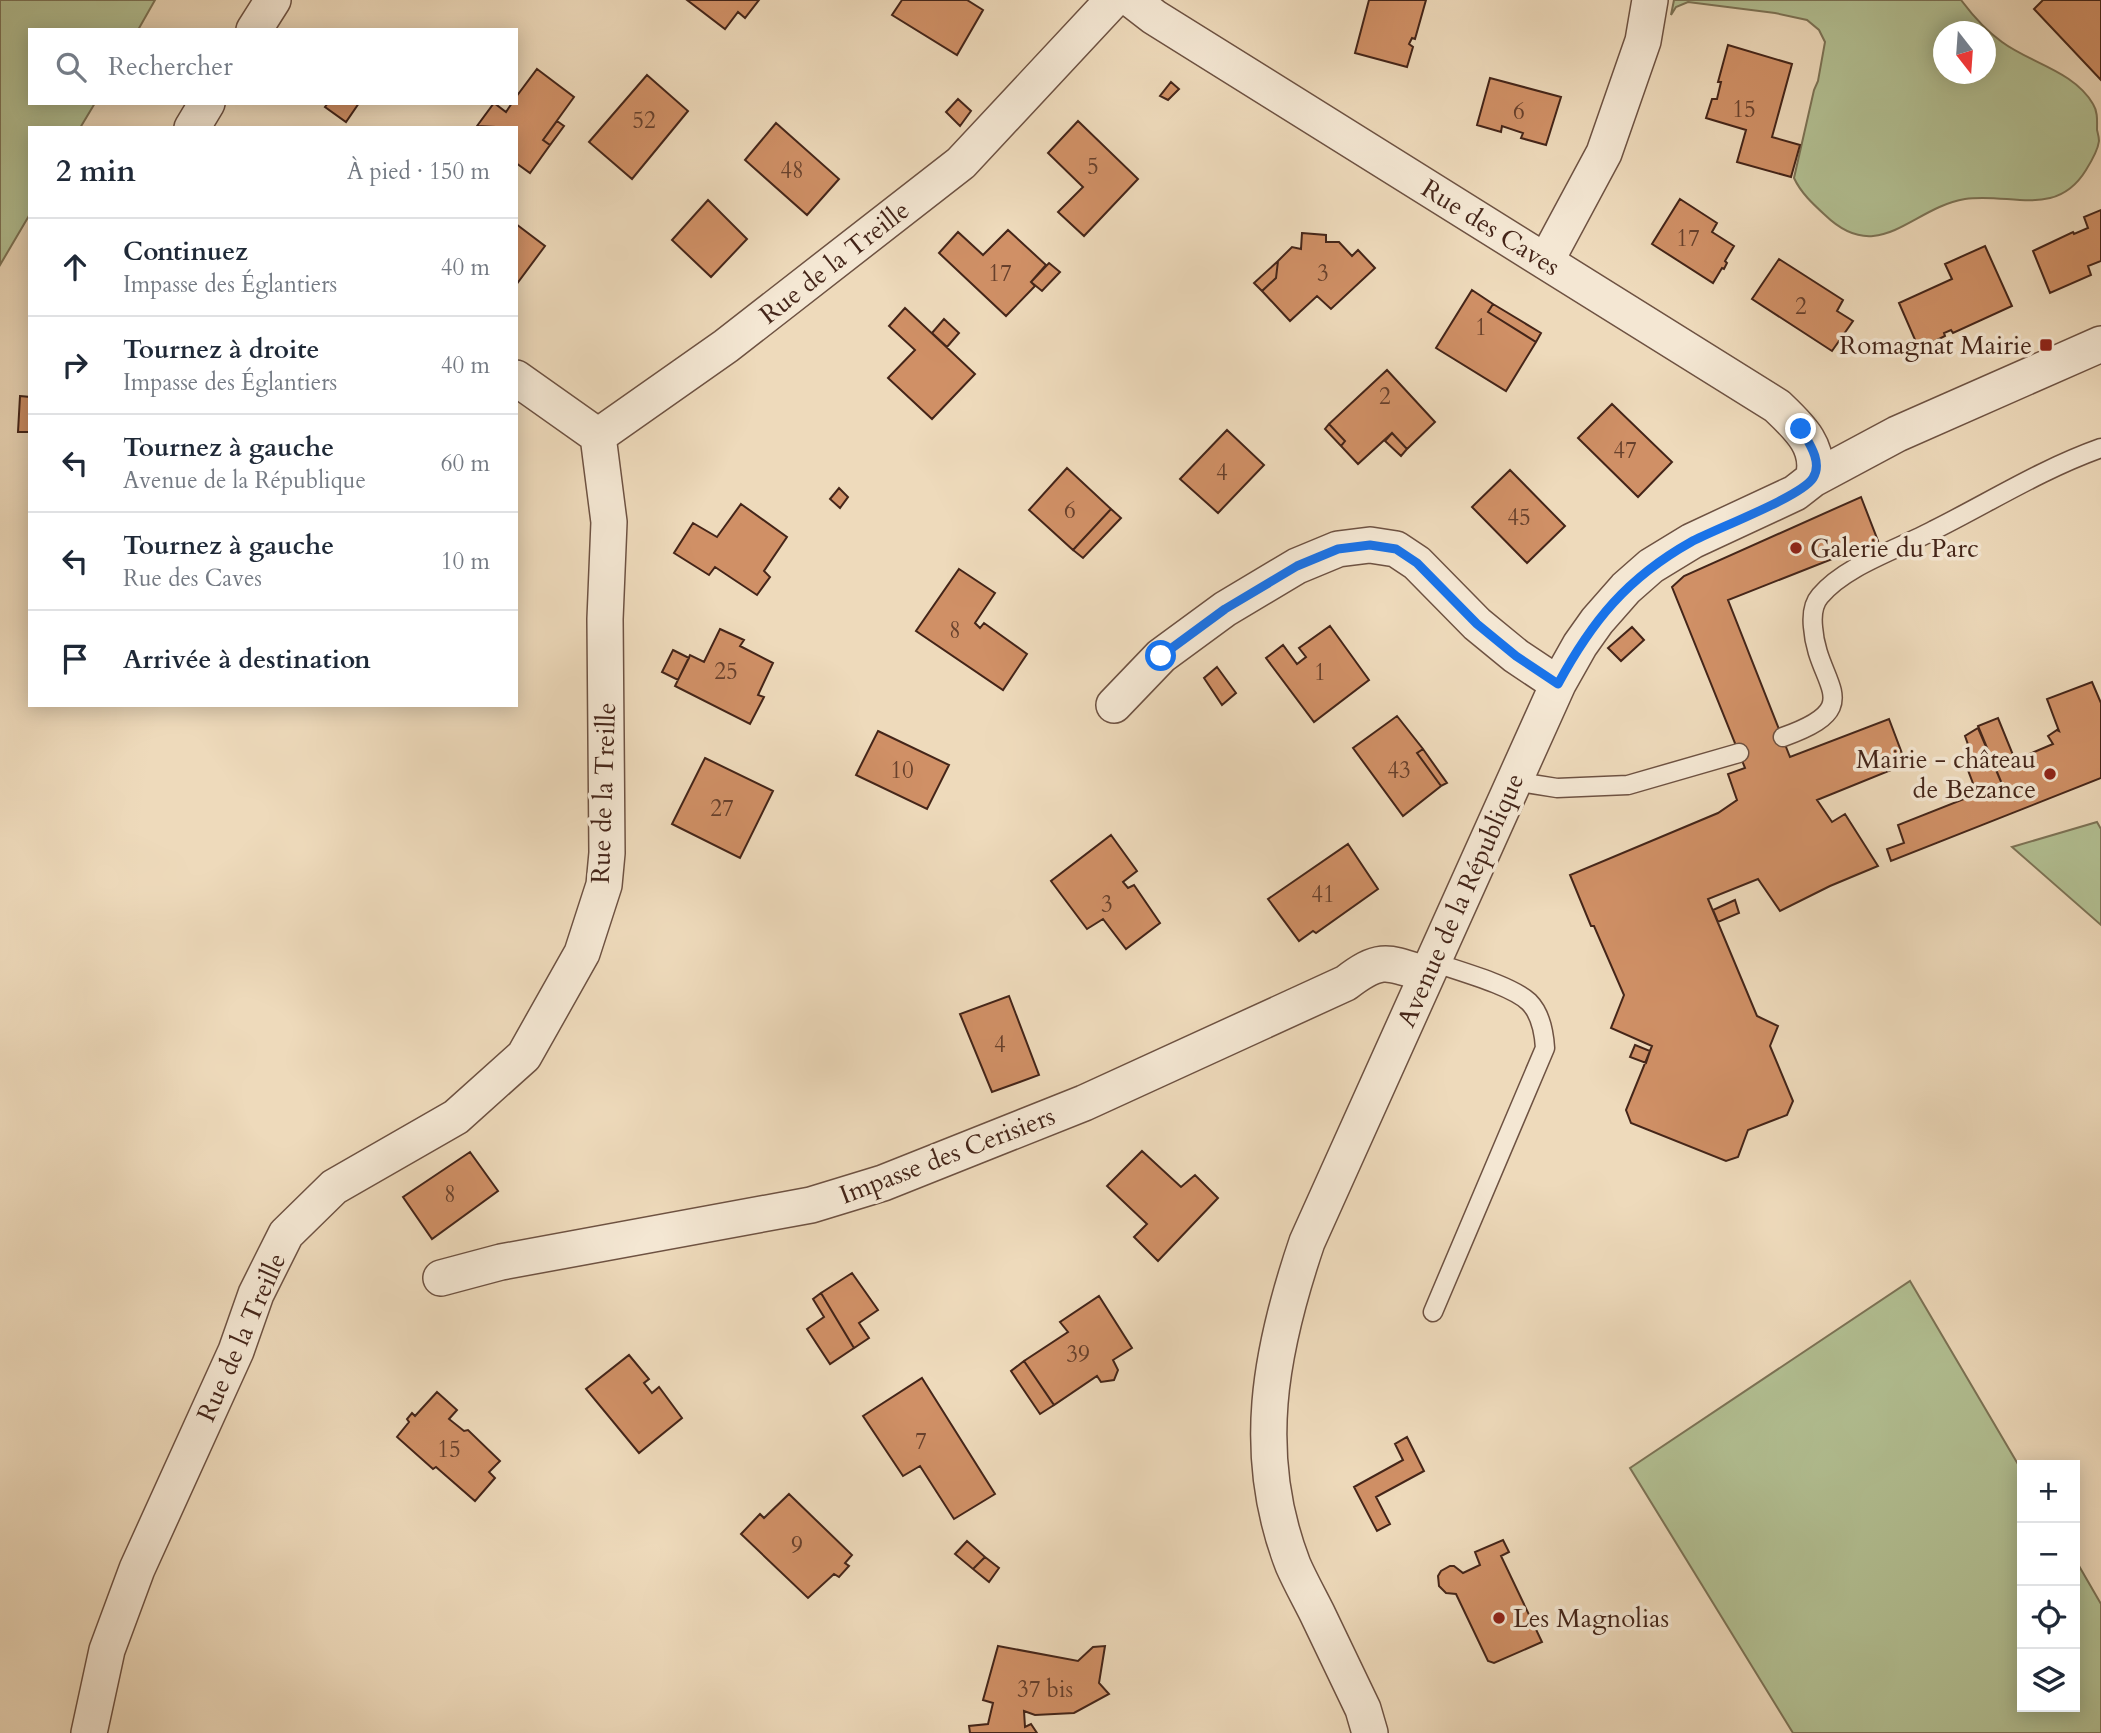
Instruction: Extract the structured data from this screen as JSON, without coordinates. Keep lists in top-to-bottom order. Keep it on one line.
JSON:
{"streets":{"street":["Rue des Caves","Rue de la Treille","Avenue de la République","Impasse des Cerisiers"]},"crossings":[["Rue des Caves","Avenue de la République"],["Avenue de la République","Impasse des Cerisiers"]],"places":{"transit":["Romagnat Mairie"],"other":["Galerie du Parc","Mairie - château de Bezance","Les Magnolias"]},"house_numbers":["15","6","52","5","48","17","17","3","2","1","2","47","4","6","45","8","25","1","10","43","27","41","3","4","8","39","7","15","9","37 bis"],"north":"bottom","page":{"search":"Rechercher","heading":["2 min","À pied · 150 m"],"list":[["Continuez","Impasse des Églantiers","40 m"],["Tournez à droite","Impasse des Églantiers","40 m"],["Tournez à gauche","Avenue de la République","60 m"],["Tournez à gauche","Rue des Caves","10 m"],"Arrivée à destination"],"map_buttons":["+","−"]}}
